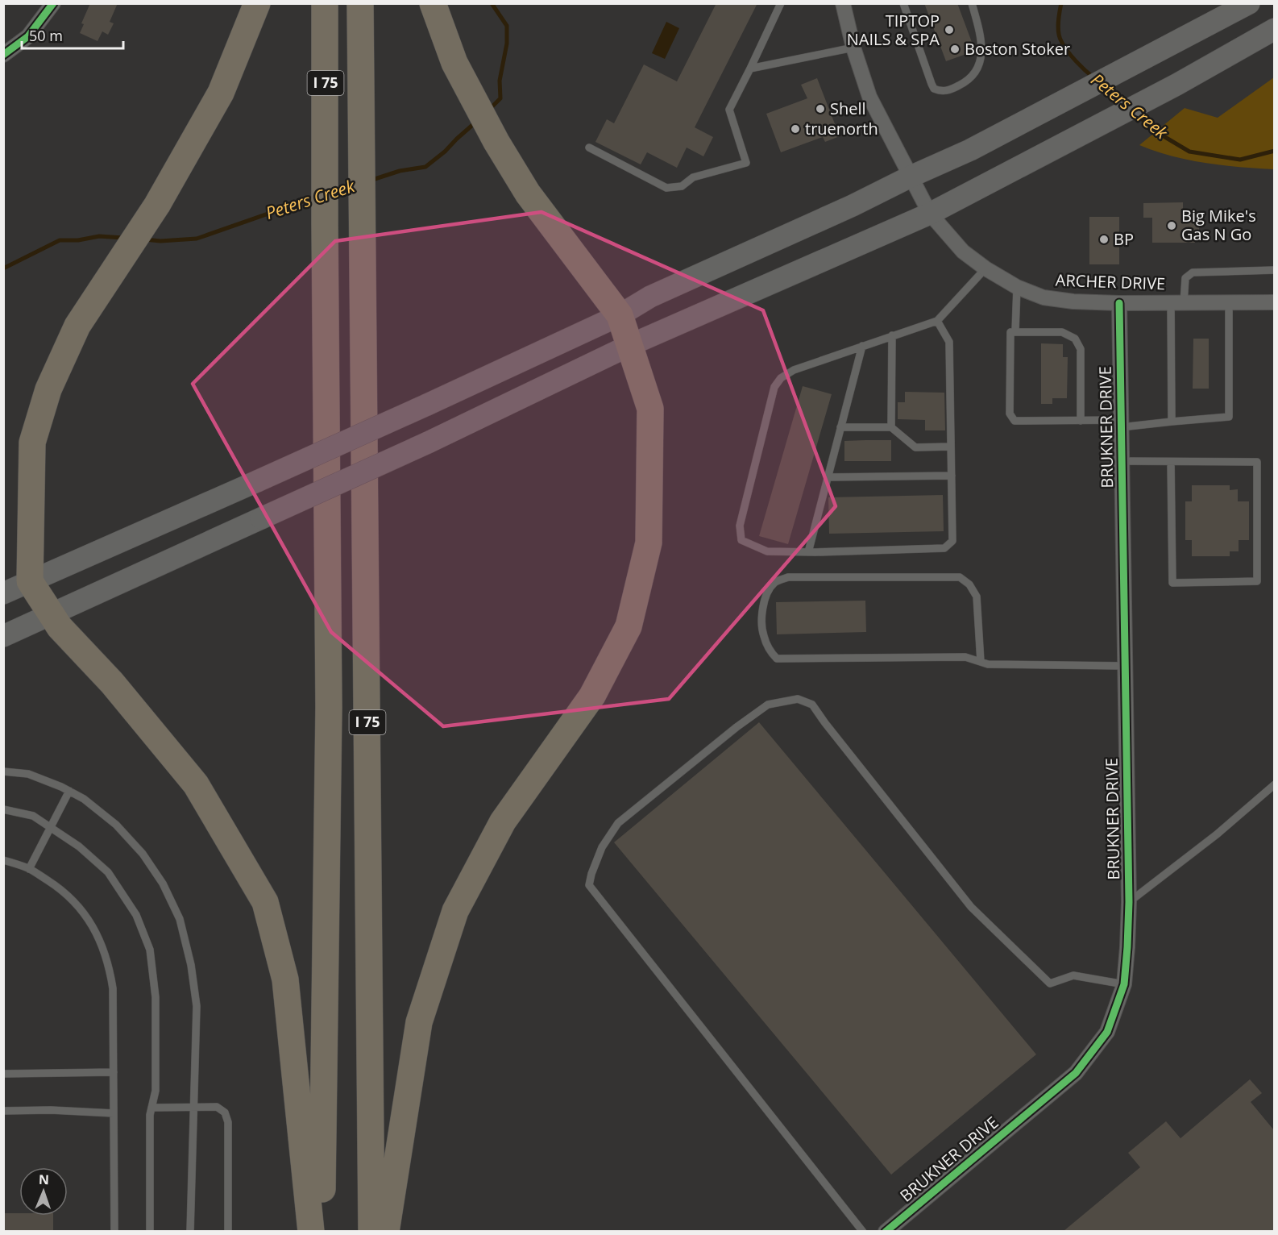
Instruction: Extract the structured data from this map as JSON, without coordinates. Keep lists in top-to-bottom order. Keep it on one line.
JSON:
{"streets":{"highway":["I 75"],"street":["ARCHER DRIVE","BRUKNER DRIVE"]},"crossings":[["ARCHER DRIVE","BRUKNER DRIVE"]],"water":["Peters Creek"],"places":["TIPTOP NAILS & SPA","Boston Stoker","Shell","truenorth","Big Mike's Gas N Go","BP"],"scale_bar":"50 m","north":"top"}
